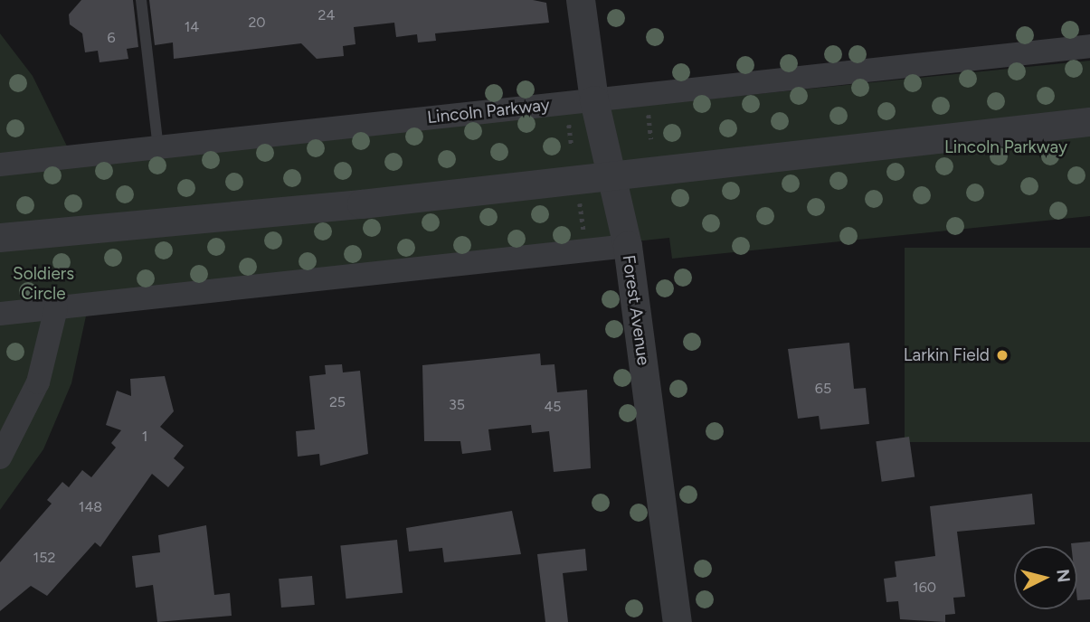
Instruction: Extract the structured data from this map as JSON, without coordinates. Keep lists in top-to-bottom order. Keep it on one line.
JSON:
{"streets":{"street":["Lincoln Parkway","Forest Avenue"]},"crossings":[["Lincoln Parkway","Forest Avenue"]],"parks":["Lincoln Parkway","Soldiers Circle"],"places":["Larkin Field"],"house_numbers":["24","20","14","6","65","25","35","45","1","148","152","160"],"north":"right"}
